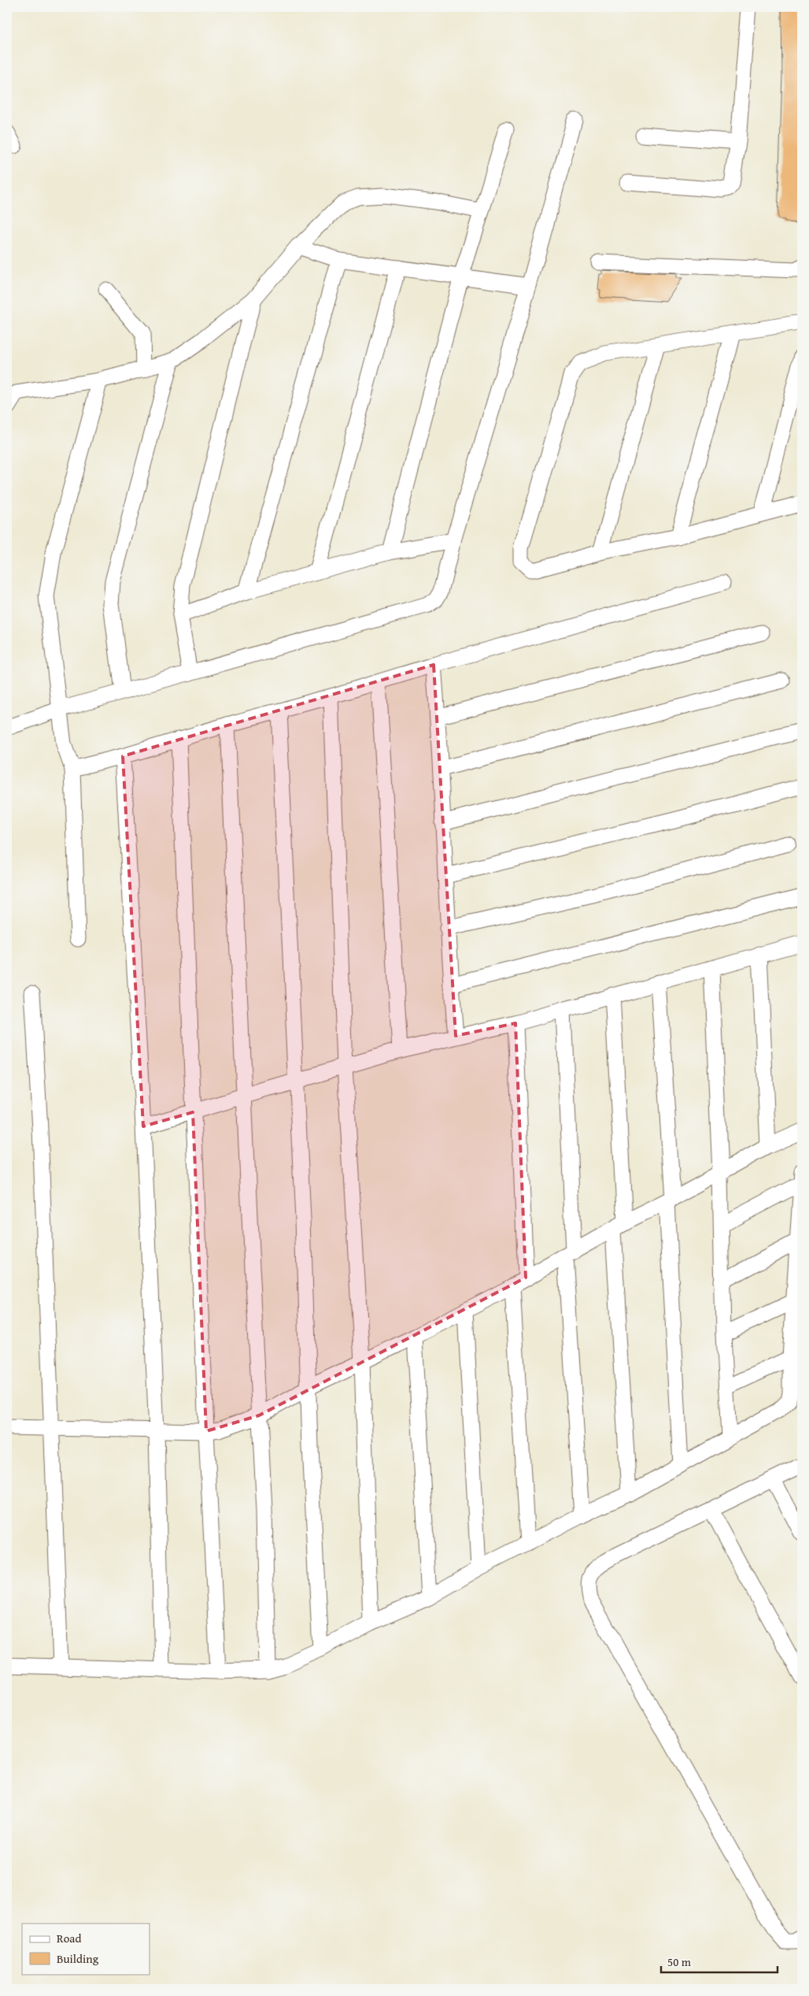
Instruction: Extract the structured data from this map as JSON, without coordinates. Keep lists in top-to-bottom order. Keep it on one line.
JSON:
{"legend":["Road","Building"],"scale_bar":"50 m"}
